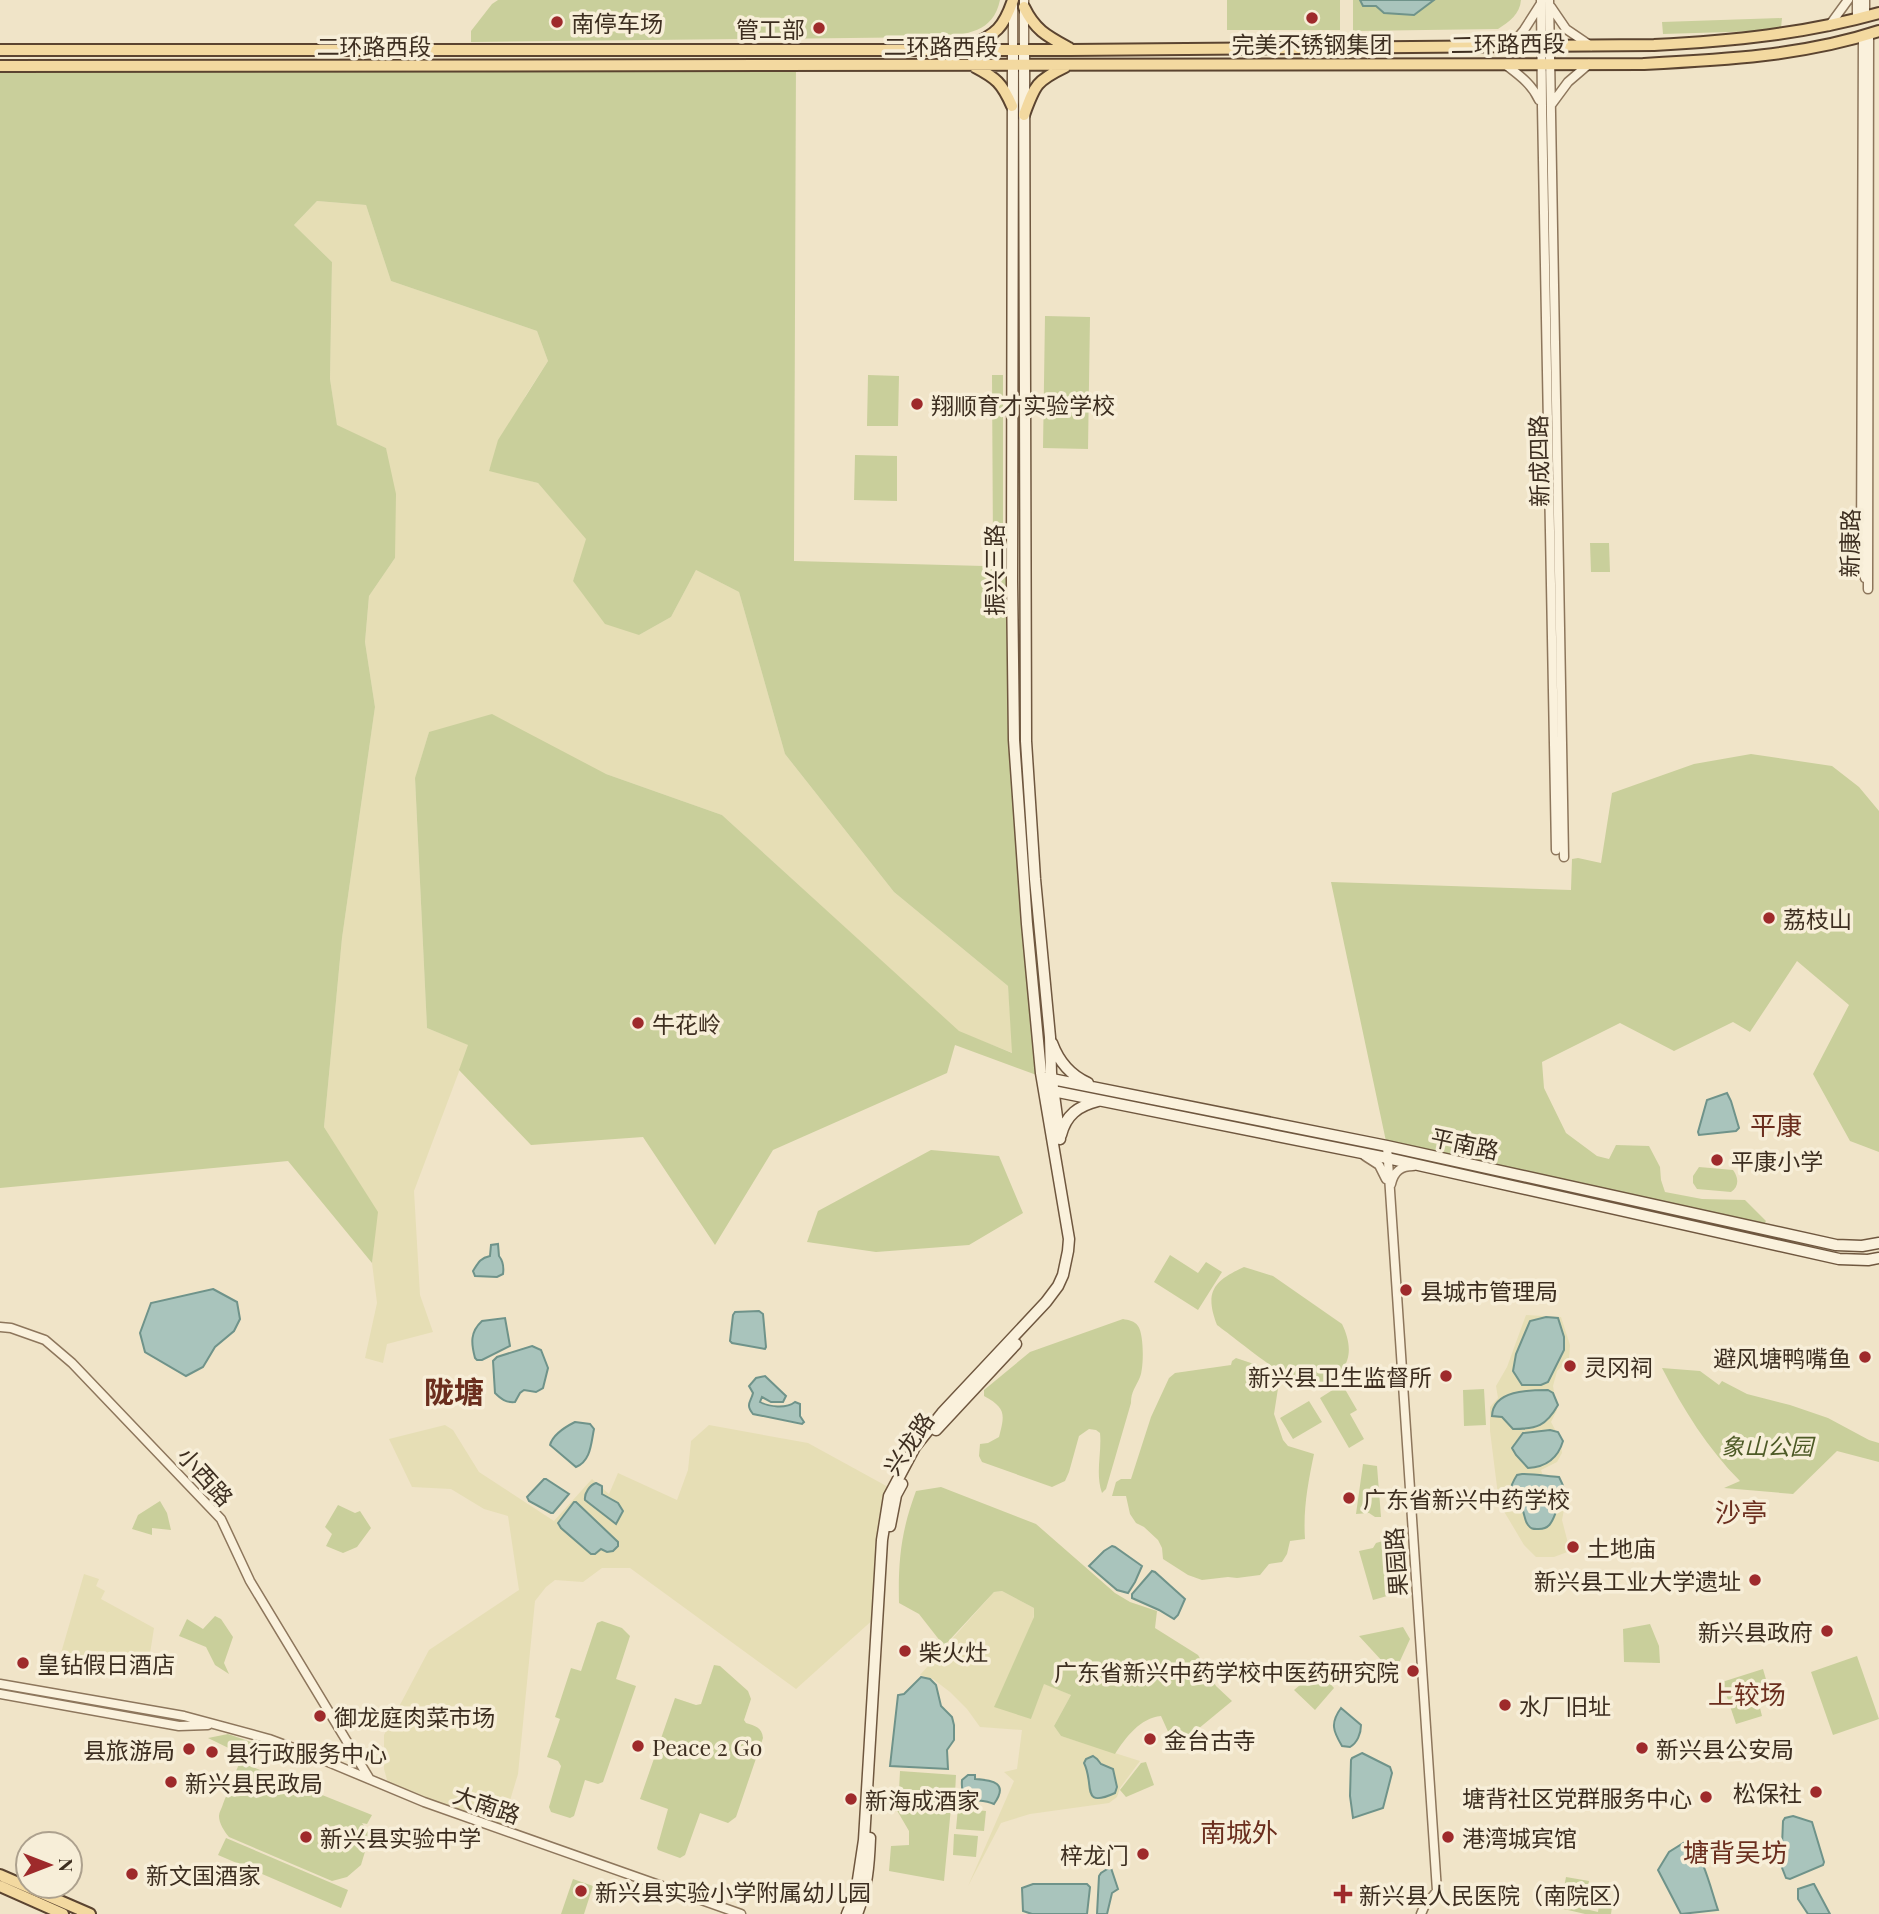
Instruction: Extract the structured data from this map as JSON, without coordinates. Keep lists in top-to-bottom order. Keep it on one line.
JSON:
{"streets":{"main road":["二环路西段","振兴三路","平南路","兴龙路"],"street":["新成四路","新康路","小西路","果园路","大南路"]},"crossings":[["二环路西段","新成四路"],["二环路西段","新康路"],["二环路西段","振兴三路"],["振兴三路","平南路"],["振兴三路","兴龙路"],["平南路","兴龙路"],["平南路","果园路"],["小西路","大南路"]],"districts":["平康","陇塘","沙亭","上较场","南城外","塘背吴坊"],"parks":["象山公园"],"places":{"other":["完美不锈钢集团","南停车场","管工部","翔顺育才实验学校","荔枝山","牛花岭","平康小学","县城市管理局","避风塘鸭嘴鱼","灵冈祠","新兴县卫生监督所","广东省新兴中药学校","土地庙","新兴县工业大学遗址","新兴县政府","柴火灶","皇钻假日酒店","广东省新兴中药学校中医药研究院","水厂旧址","御龙庭肉菜市场","金台古寺","Peace 2 Go","新兴县公安局","县旅游局","县行政服务中心","新兴县民政局","松保社","塘背社区党群服务中心","新海成酒家","新兴县实验中学","港湾城宾馆","梓龙门","新文国酒家","新兴县实验小学附属幼儿园"],"health":["新兴县人民医院（南院区）"]},"north":"right"}
